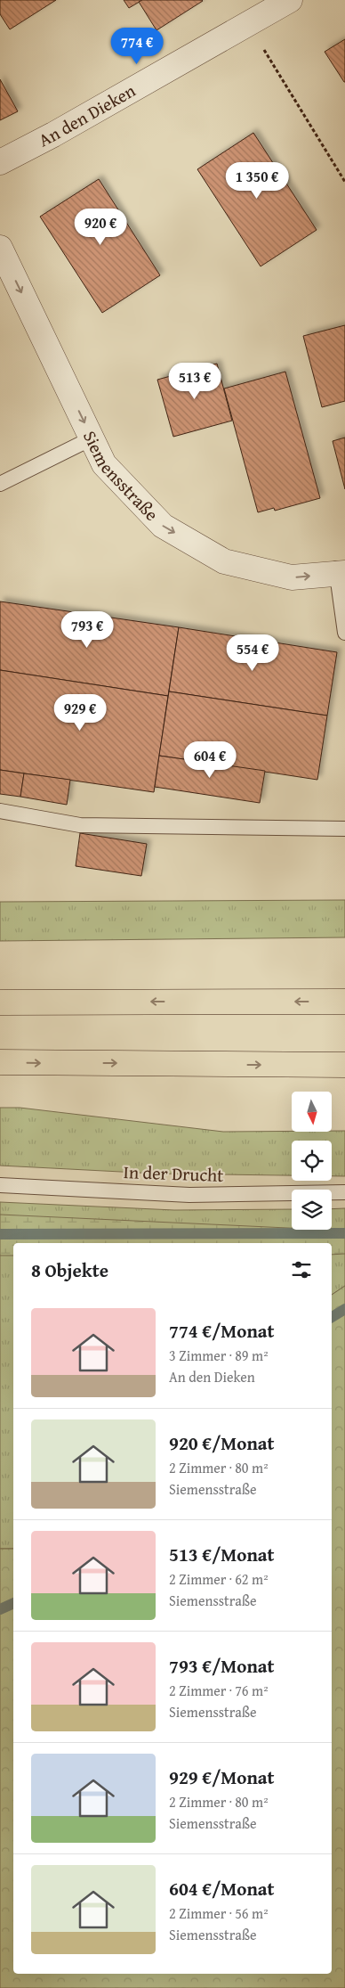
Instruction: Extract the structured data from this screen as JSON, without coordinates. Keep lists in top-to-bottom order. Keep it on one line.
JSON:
{"streets":{"street":["An den Dieken","Siemensstraße"],"lane":["In der Drucht"]},"one_way":["Siemensstraße"],"north":"bottom","page":{"price":["774 €","1 350 €","920 €","513 €","793 €","554 €","929 €","604 €"],"heading":"8 Objekte","list":[{"name":"774 €/Monat","note":"3 Zimmer · 89 m² · An den Dieken"},{"name":"920 €/Monat","note":"2 Zimmer · 80 m² · Siemensstraße"},{"name":"513 €/Monat","note":"2 Zimmer · 62 m² · Siemensstraße"},{"name":"793 €/Monat","note":"2 Zimmer · 76 m² · Siemensstraße"},{"name":"929 €/Monat","note":"2 Zimmer · 80 m² · Siemensstraße"},{"name":"604 €/Monat","note":"2 Zimmer · 56 m² · Siemensstraße"}]}}
